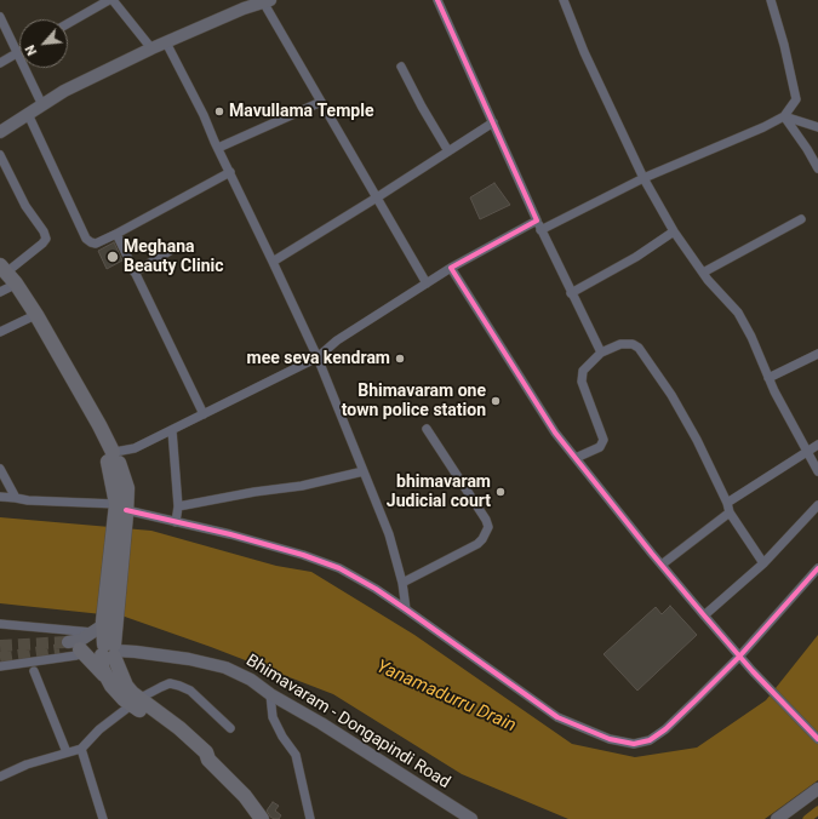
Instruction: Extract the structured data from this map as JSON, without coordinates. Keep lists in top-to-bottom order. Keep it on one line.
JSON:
{"streets":{"main road":["Bhimavaram - Dongapindi Road"]},"water":["Yanamadurru Drain"],"places":["Mavullama Temple","Meghana Beauty Clinic","mee seva kendram","Bhimavaram one town police station","bhimavaram Judicial court"],"north":"bottom left"}
